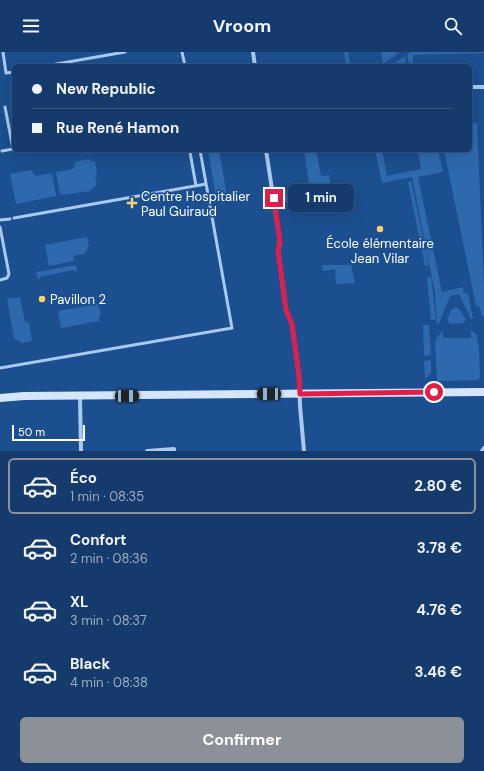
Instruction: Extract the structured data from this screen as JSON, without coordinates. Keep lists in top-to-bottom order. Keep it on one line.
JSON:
{"places":{"health":["Centre Hospitalier Paul Guiraud"],"other":["École élémentaire Jean Vilar","Pavillon 2"]},"scale_bar":"50 m","page":{"header":"Vroom","banner":["New Republic","Rue René Hamon"],"bubble":"1 min","scale":"50 m","list":[{"name":"Éco","note":"1 min · 08:35","value":"2.80 €"},{"name":"Confort","note":"2 min · 08:36","value":"3.78 €"},{"name":"XL","note":"3 min · 08:37","value":"4.76 €"},{"name":"Black","note":"4 min · 08:38","value":"3.46 €"}],"buttons":"Confirmer"}}
